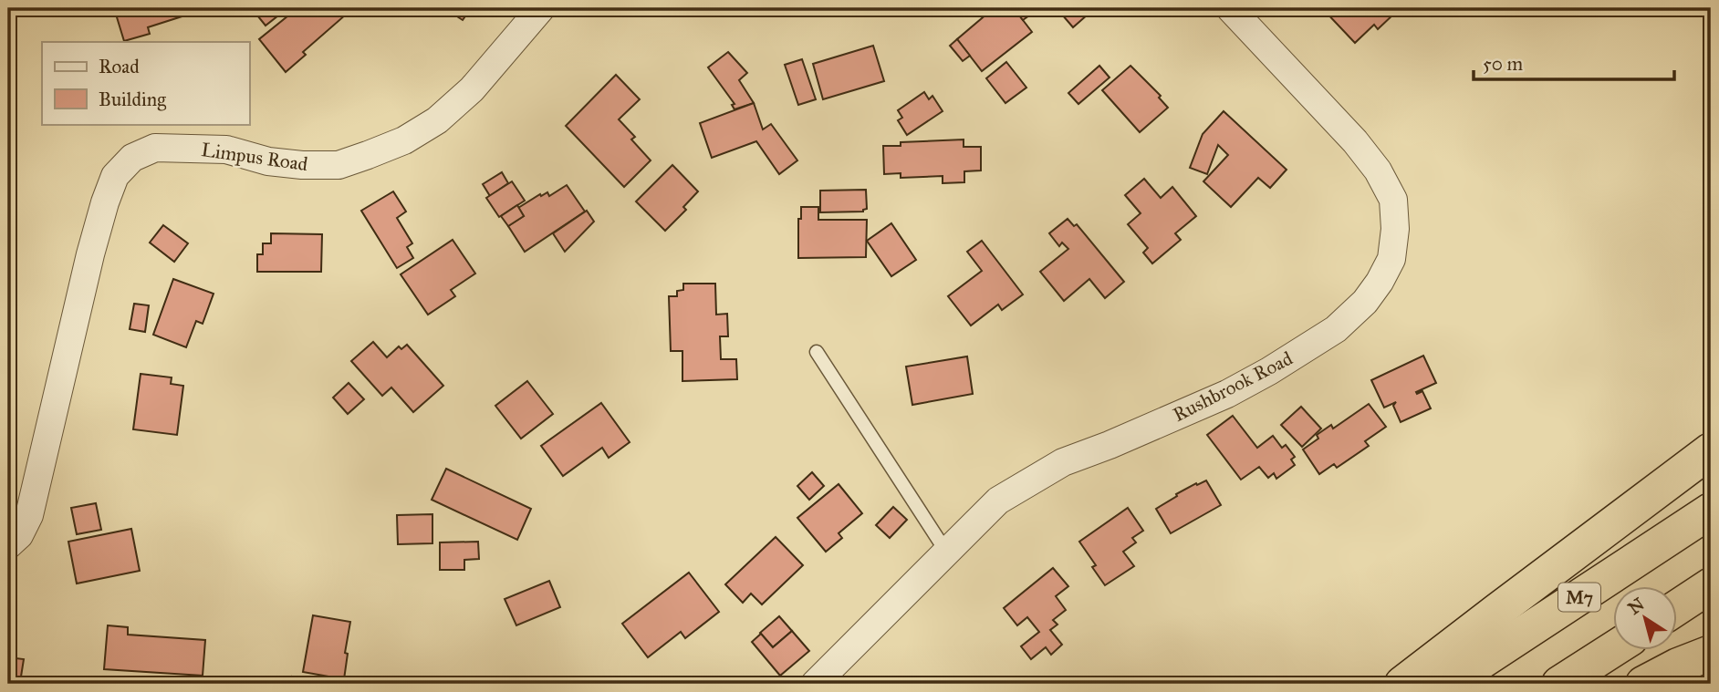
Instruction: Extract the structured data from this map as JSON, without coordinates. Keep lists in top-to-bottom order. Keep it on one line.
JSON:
{"streets":{"highway":["M7"],"street":["Limpus Road","Rushbrook Road"]},"legend":["Road","Building"],"scale_bar":"50 m","north":"top left"}
